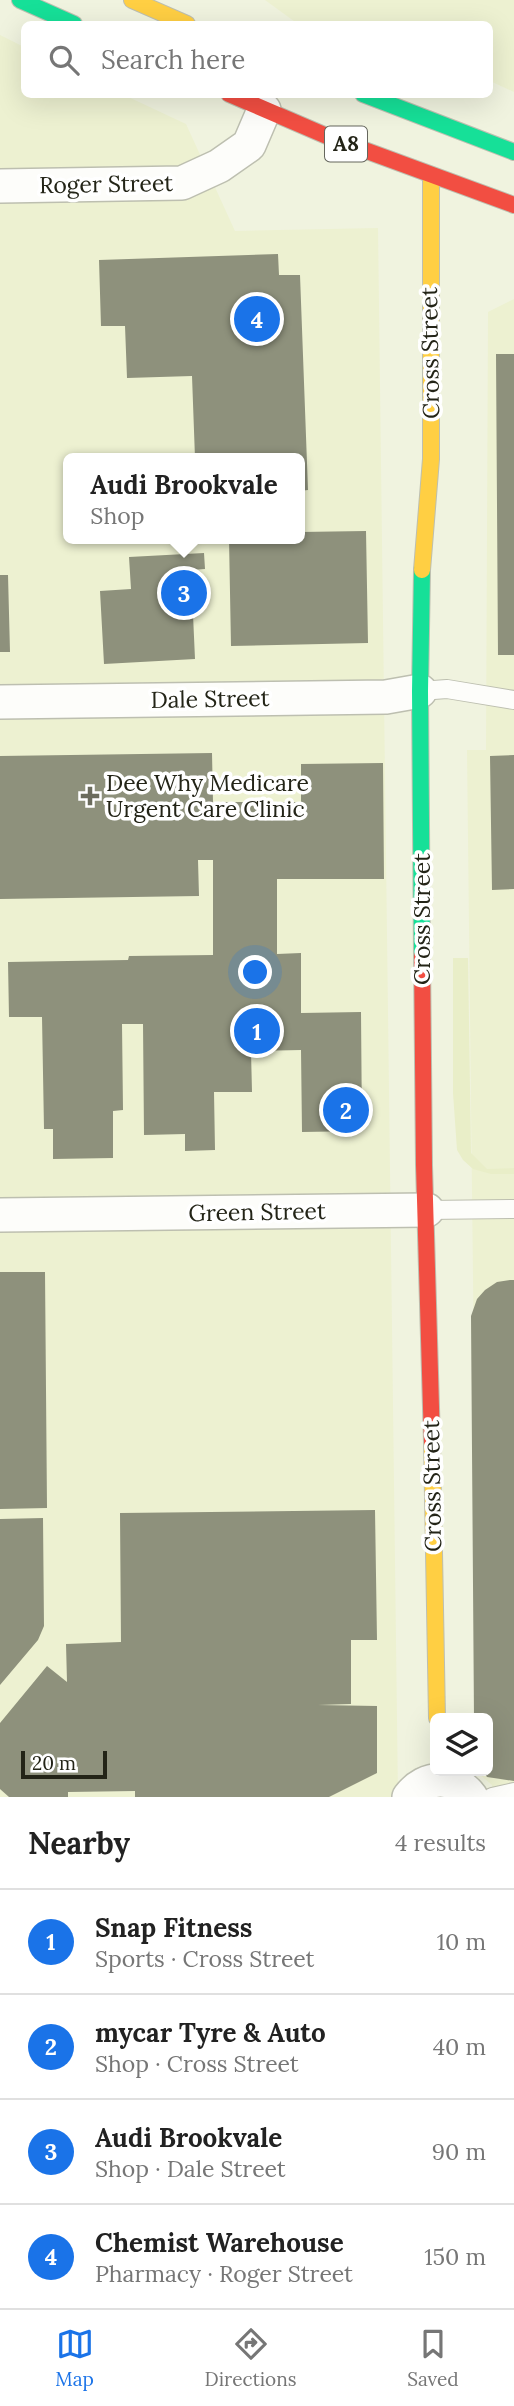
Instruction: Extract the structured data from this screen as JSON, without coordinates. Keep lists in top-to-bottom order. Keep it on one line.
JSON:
{"streets":{"main road":["A8","Cross Street"],"street":["Roger Street","Dale Street","Green Street"]},"crossings":[["A8","Roger Street"],["A8","Cross Street"],["Cross Street","Dale Street"],["Cross Street","Green Street"]],"places":{"health":["Dee Why Medicare Urgent Care Clinic"]},"scale_bar":"20 m","page":{"search":"Search here","pins":["4","3","1","2"],"popup":["Audi Brookvale","Shop"],"scale":"20 m","heading":["Nearby","4 results"],"list":[{"mark":"1","name":"Snap Fitness","note":"Sports · Cross Street","value":"10 m"},{"mark":"2","name":"mycar Tyre & Auto","note":"Shop · Cross Street","value":"40 m"},{"mark":"3","name":"Audi Brookvale","note":"Shop · Dale Street","value":"90 m"},{"mark":"4","name":"Chemist Warehouse","note":"Pharmacy · Roger Street","value":"150 m"}],"nav":["Map","Directions","Saved"]}}
